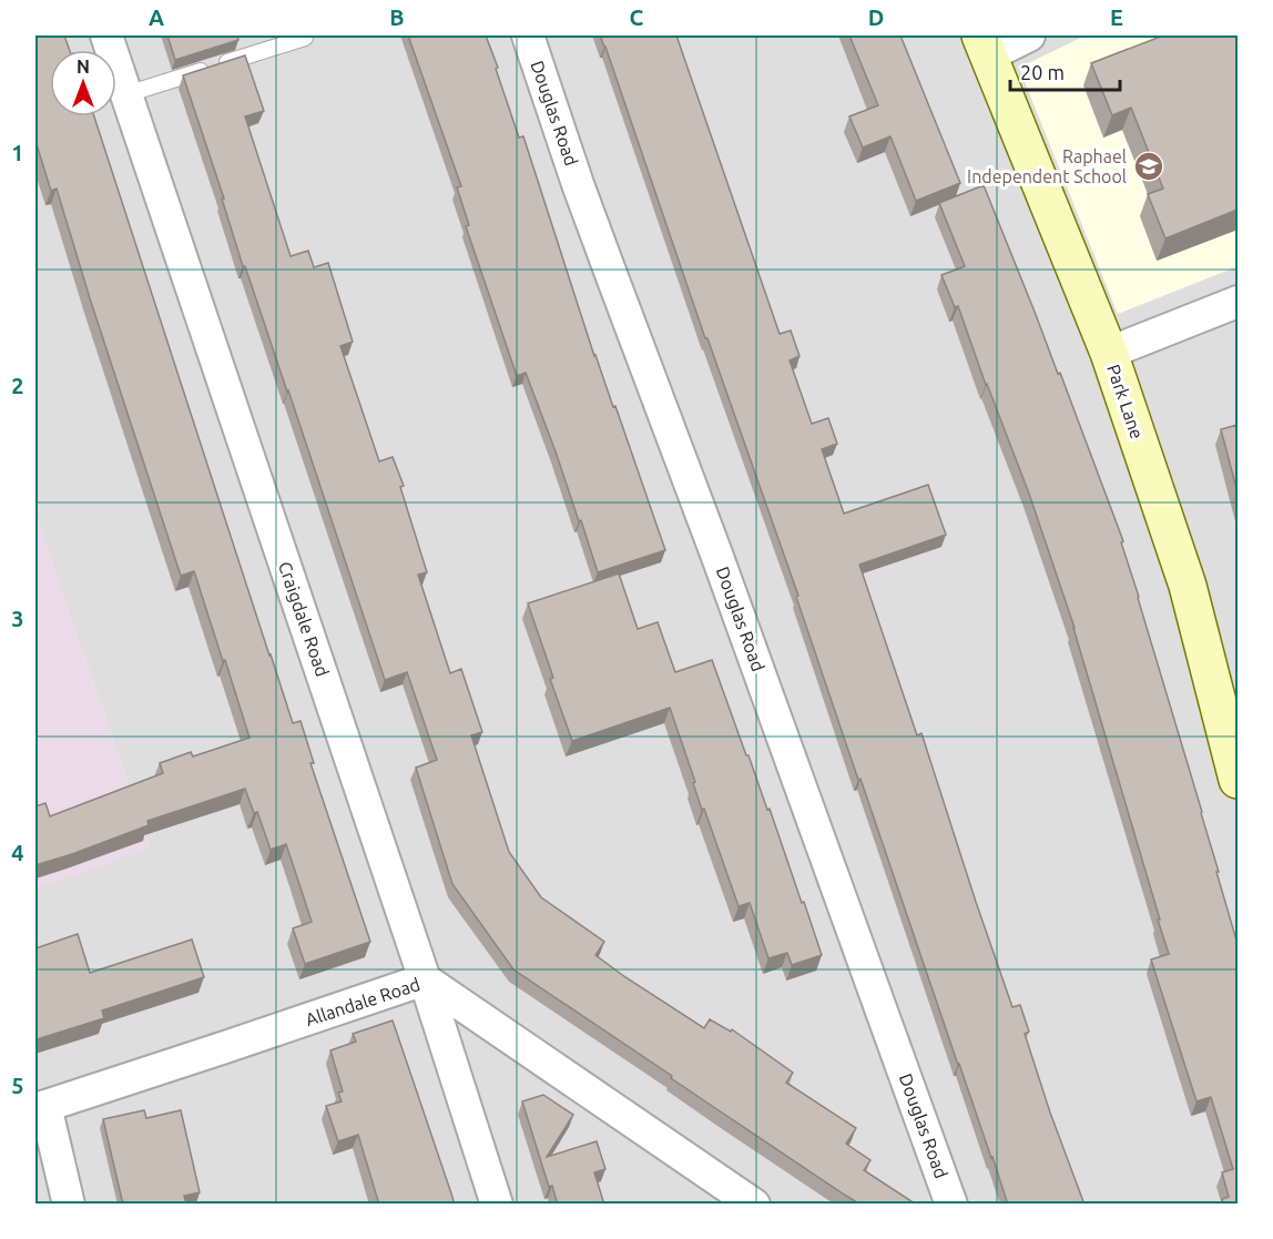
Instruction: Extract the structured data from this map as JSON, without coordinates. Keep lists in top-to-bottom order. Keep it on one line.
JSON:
{"streets":{"street":["Douglas Road","Park Lane","Craigdale Road","Allandale Road"]},"crossings":[["Craigdale Road","Allandale Road"]],"places":{"school or university":["Raphael Independent School"]},"scale_bar":"20 m","north":"top","grid":{"columns":["A","B","C","D","E"],"rows":["1","2","3","4","5"]}}
